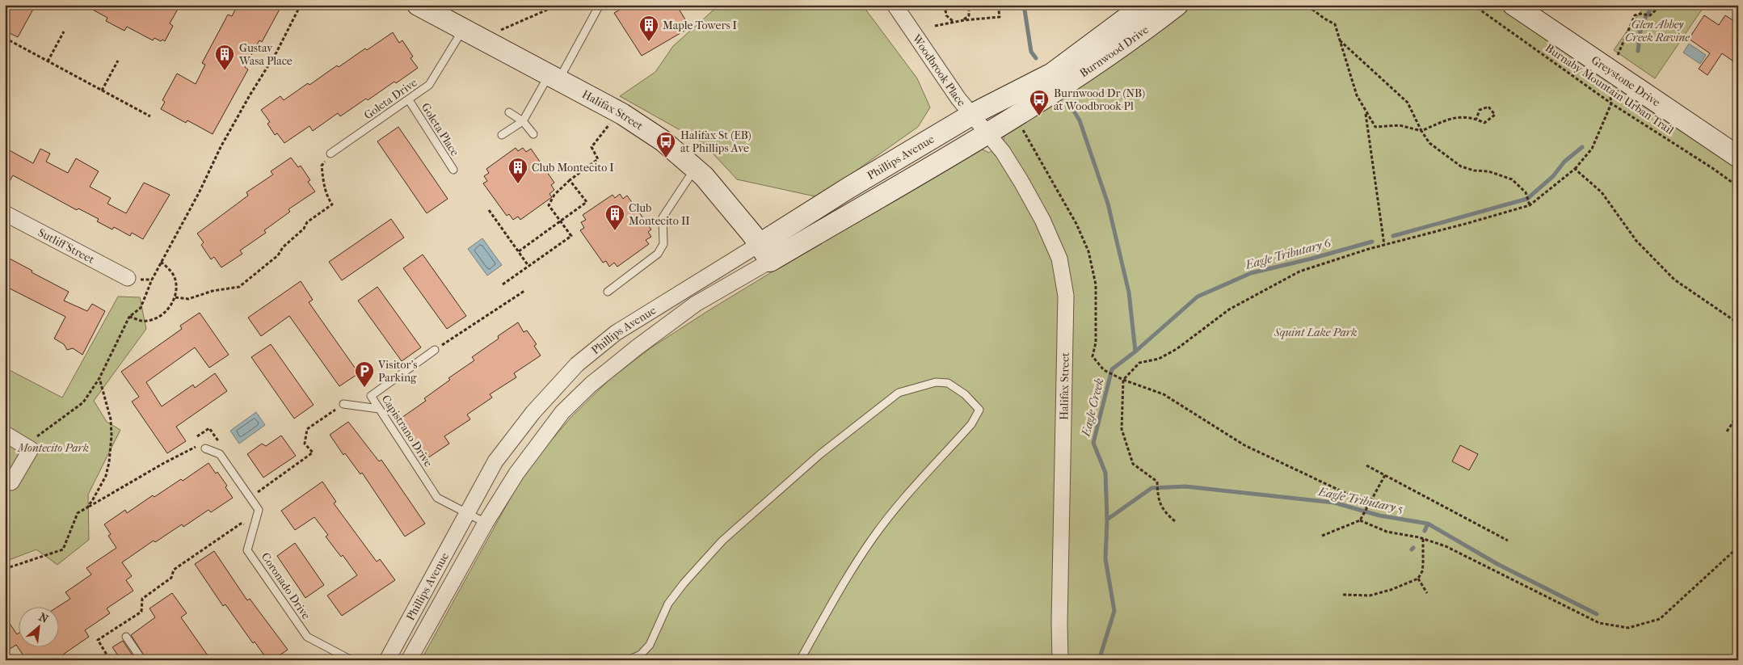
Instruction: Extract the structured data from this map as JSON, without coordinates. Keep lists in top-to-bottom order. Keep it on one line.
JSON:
{"streets":{"street":["Burnwood Drive","Woodbrook Place","Greystone Drive","Halifax Street","Phillips Avenue","Sutliff Street"],"lane":["Goleta Drive","Goleta Place","Capistrano Drive","Coronado Drive"],"path":["Burnaby Mountain Urban Trail"]},"crossings":[["Burnwood Drive","Woodbrook Place"],["Burnwood Drive","Halifax Street"],["Burnwood Drive","Phillips Avenue"],["Woodbrook Place","Halifax Street"],["Woodbrook Place","Phillips Avenue"],["Goleta Drive","Halifax Street"],["Goleta Drive","Goleta Place"],["Halifax Street","Phillips Avenue"],["Phillips Avenue","Capistrano Drive"]],"water":["Eagle Tributary 6","Eagle Creek","Eagle Tributary 5"],"parks":["Glen Abbey Creek Ravine","Squint Lake Park","Montecito Park"],"places":{"building":["Maple Towers I","Gustav Wasa Place","Club Montecito I","Club Montecito II"],"bus stop":["Burnwood Dr (NB) at Woodbrook Pl","Halifax St (EB) at Phillips Ave"],"parking":["Visitor's Parking"]},"north":"top right"}
